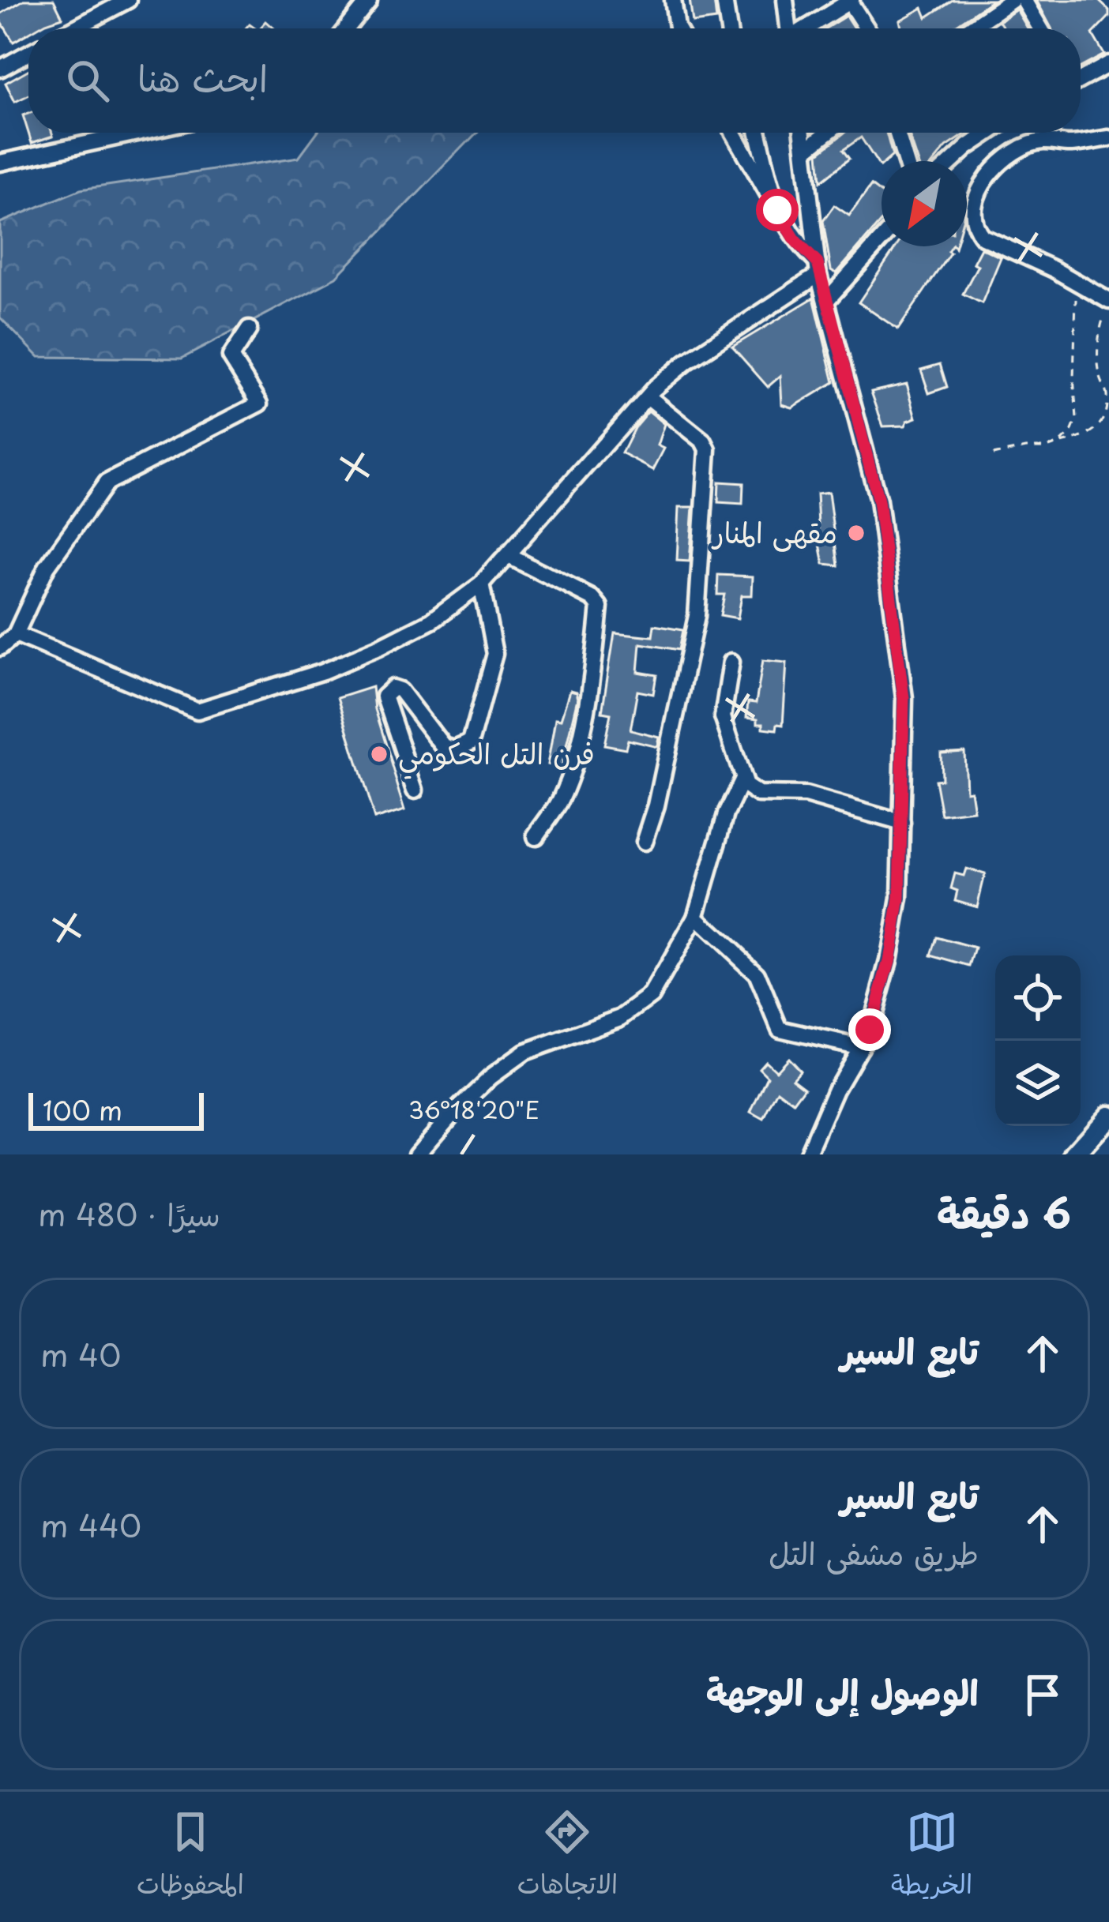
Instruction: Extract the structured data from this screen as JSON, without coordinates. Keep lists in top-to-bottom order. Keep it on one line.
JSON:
{"places":["مقهى المنار","فرن التل الحكومي"],"scale_bar":"100 m","north":"bottom left","page":{"search":"ابحث هنا","scale":"100 m","heading":["6 دقيقة","سيرًا · 480 m"],"list":[["تابع السير","40 m"],["تابع السير","طريق مشفى التل","440 m"],"الوصول إلى الوجهة"],"nav":["الخريطة","الاتجاهات","المحفوظات"]},"coordinates":["36°18'20\"E"]}
